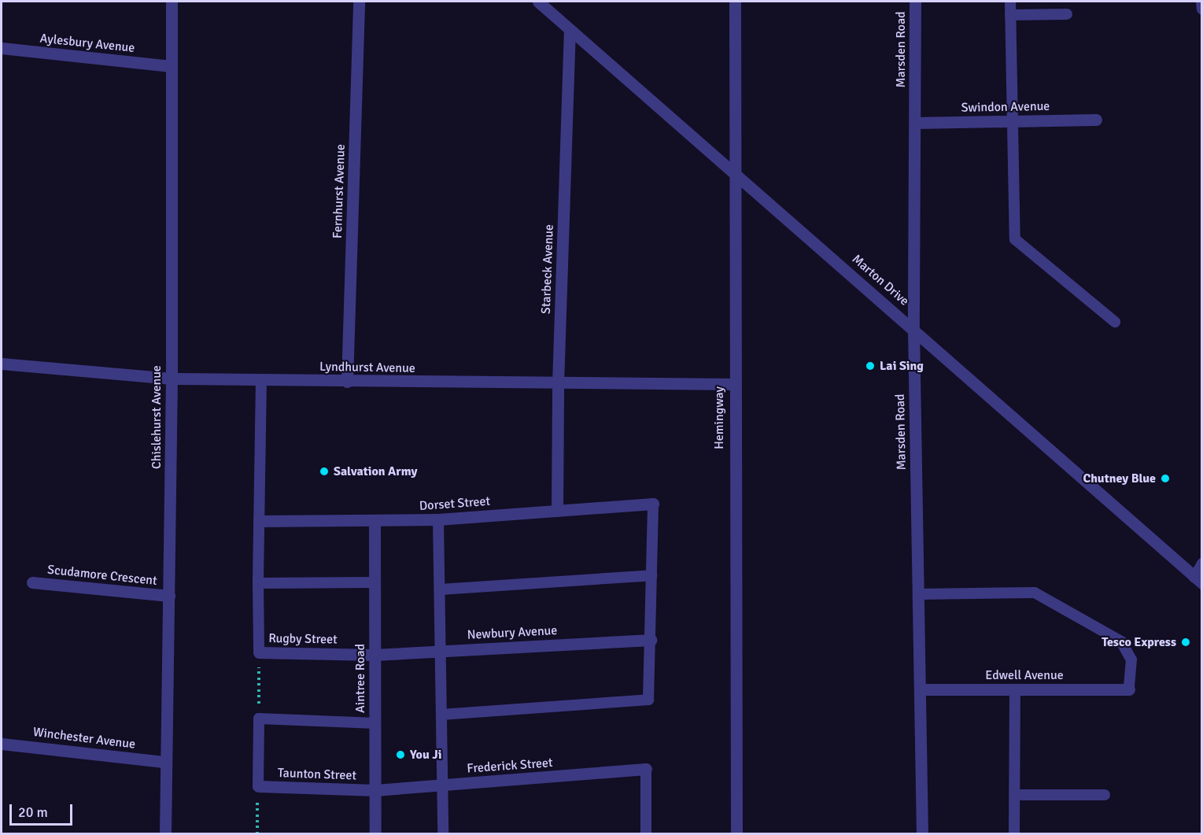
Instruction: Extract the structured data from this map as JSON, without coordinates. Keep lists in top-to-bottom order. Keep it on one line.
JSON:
{"streets":{"street":["Aylesbury Avenue","Marsden Road","Swindon Avenue","Fernhurst Avenue","Starbeck Avenue","Marton Drive","Lyndhurst Avenue","Chislehurst Avenue","Hemingway","Dorset Street","Scudamore Crescent","Newbury Avenue","Rugby Street","Edwell Avenue","Aintree Road","Winchester Avenue","Frederick Street","Taunton Street"]},"crossings":[["Aylesbury Avenue","Chislehurst Avenue"],["Marsden Road","Swindon Avenue"],["Marsden Road","Marton Drive"],["Marsden Road","Edwell Avenue"],["Fernhurst Avenue","Lyndhurst Avenue"],["Starbeck Avenue","Marton Drive"],["Starbeck Avenue","Lyndhurst Avenue"],["Starbeck Avenue","Dorset Street"],["Marton Drive","Hemingway"],["Lyndhurst Avenue","Chislehurst Avenue"],["Lyndhurst Avenue","Hemingway"],["Chislehurst Avenue","Scudamore Crescent"],["Chislehurst Avenue","Winchester Avenue"],["Dorset Street","Aintree Road"],["Newbury Avenue","Rugby Street"],["Newbury Avenue","Aintree Road"],["Rugby Street","Aintree Road"],["Aintree Road","Frederick Street"],["Aintree Road","Taunton Street"],["Frederick Street","Taunton Street"]],"places":["Lai Sing","Salvation Army","Chutney Blue","Tesco Express","You Ji"],"scale_bar":"20 m"}
